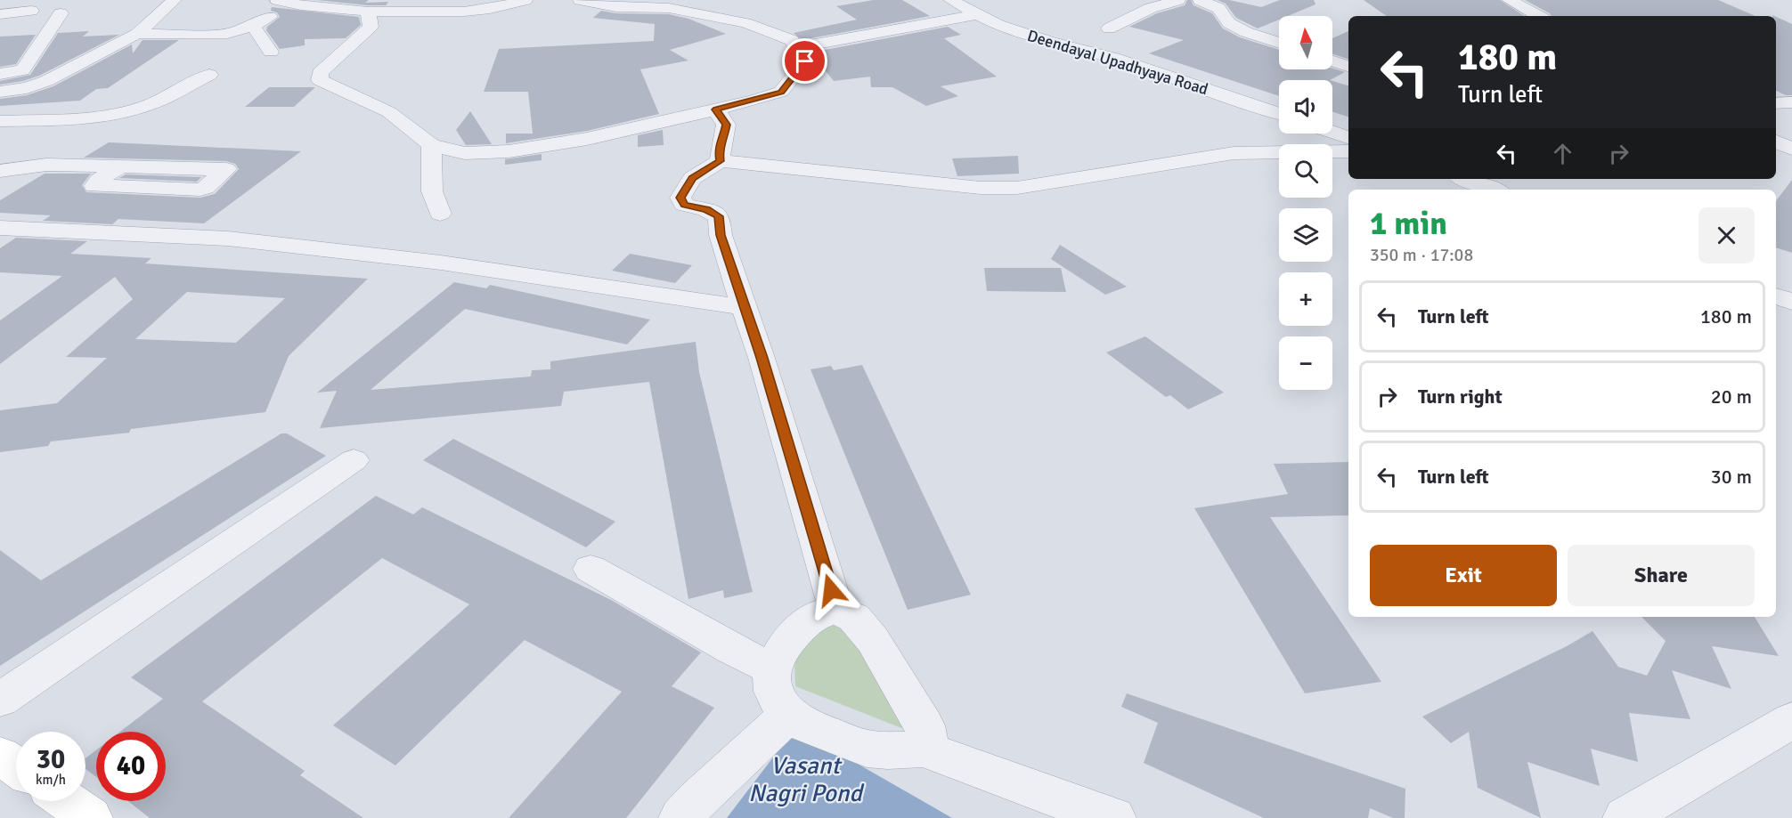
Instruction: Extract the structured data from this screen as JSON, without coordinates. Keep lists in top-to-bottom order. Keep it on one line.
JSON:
{"streets":{"street":["Deendayal Upadhyaya Road"]},"water":["Vasant Nagri Pond"],"north":"top","page":{"map_buttons":["+","−"],"turn":["180 m","Turn left"],"heading":["1 min","350 m · 17:08"],"list":[{"name":"Turn left","value":"180 m"},{"name":"Turn right","value":"20 m"},{"name":"Turn left","value":"30 m"}],"buttons":["Exit","Share"],"speed":"30 km/h","limit":"40"}}
